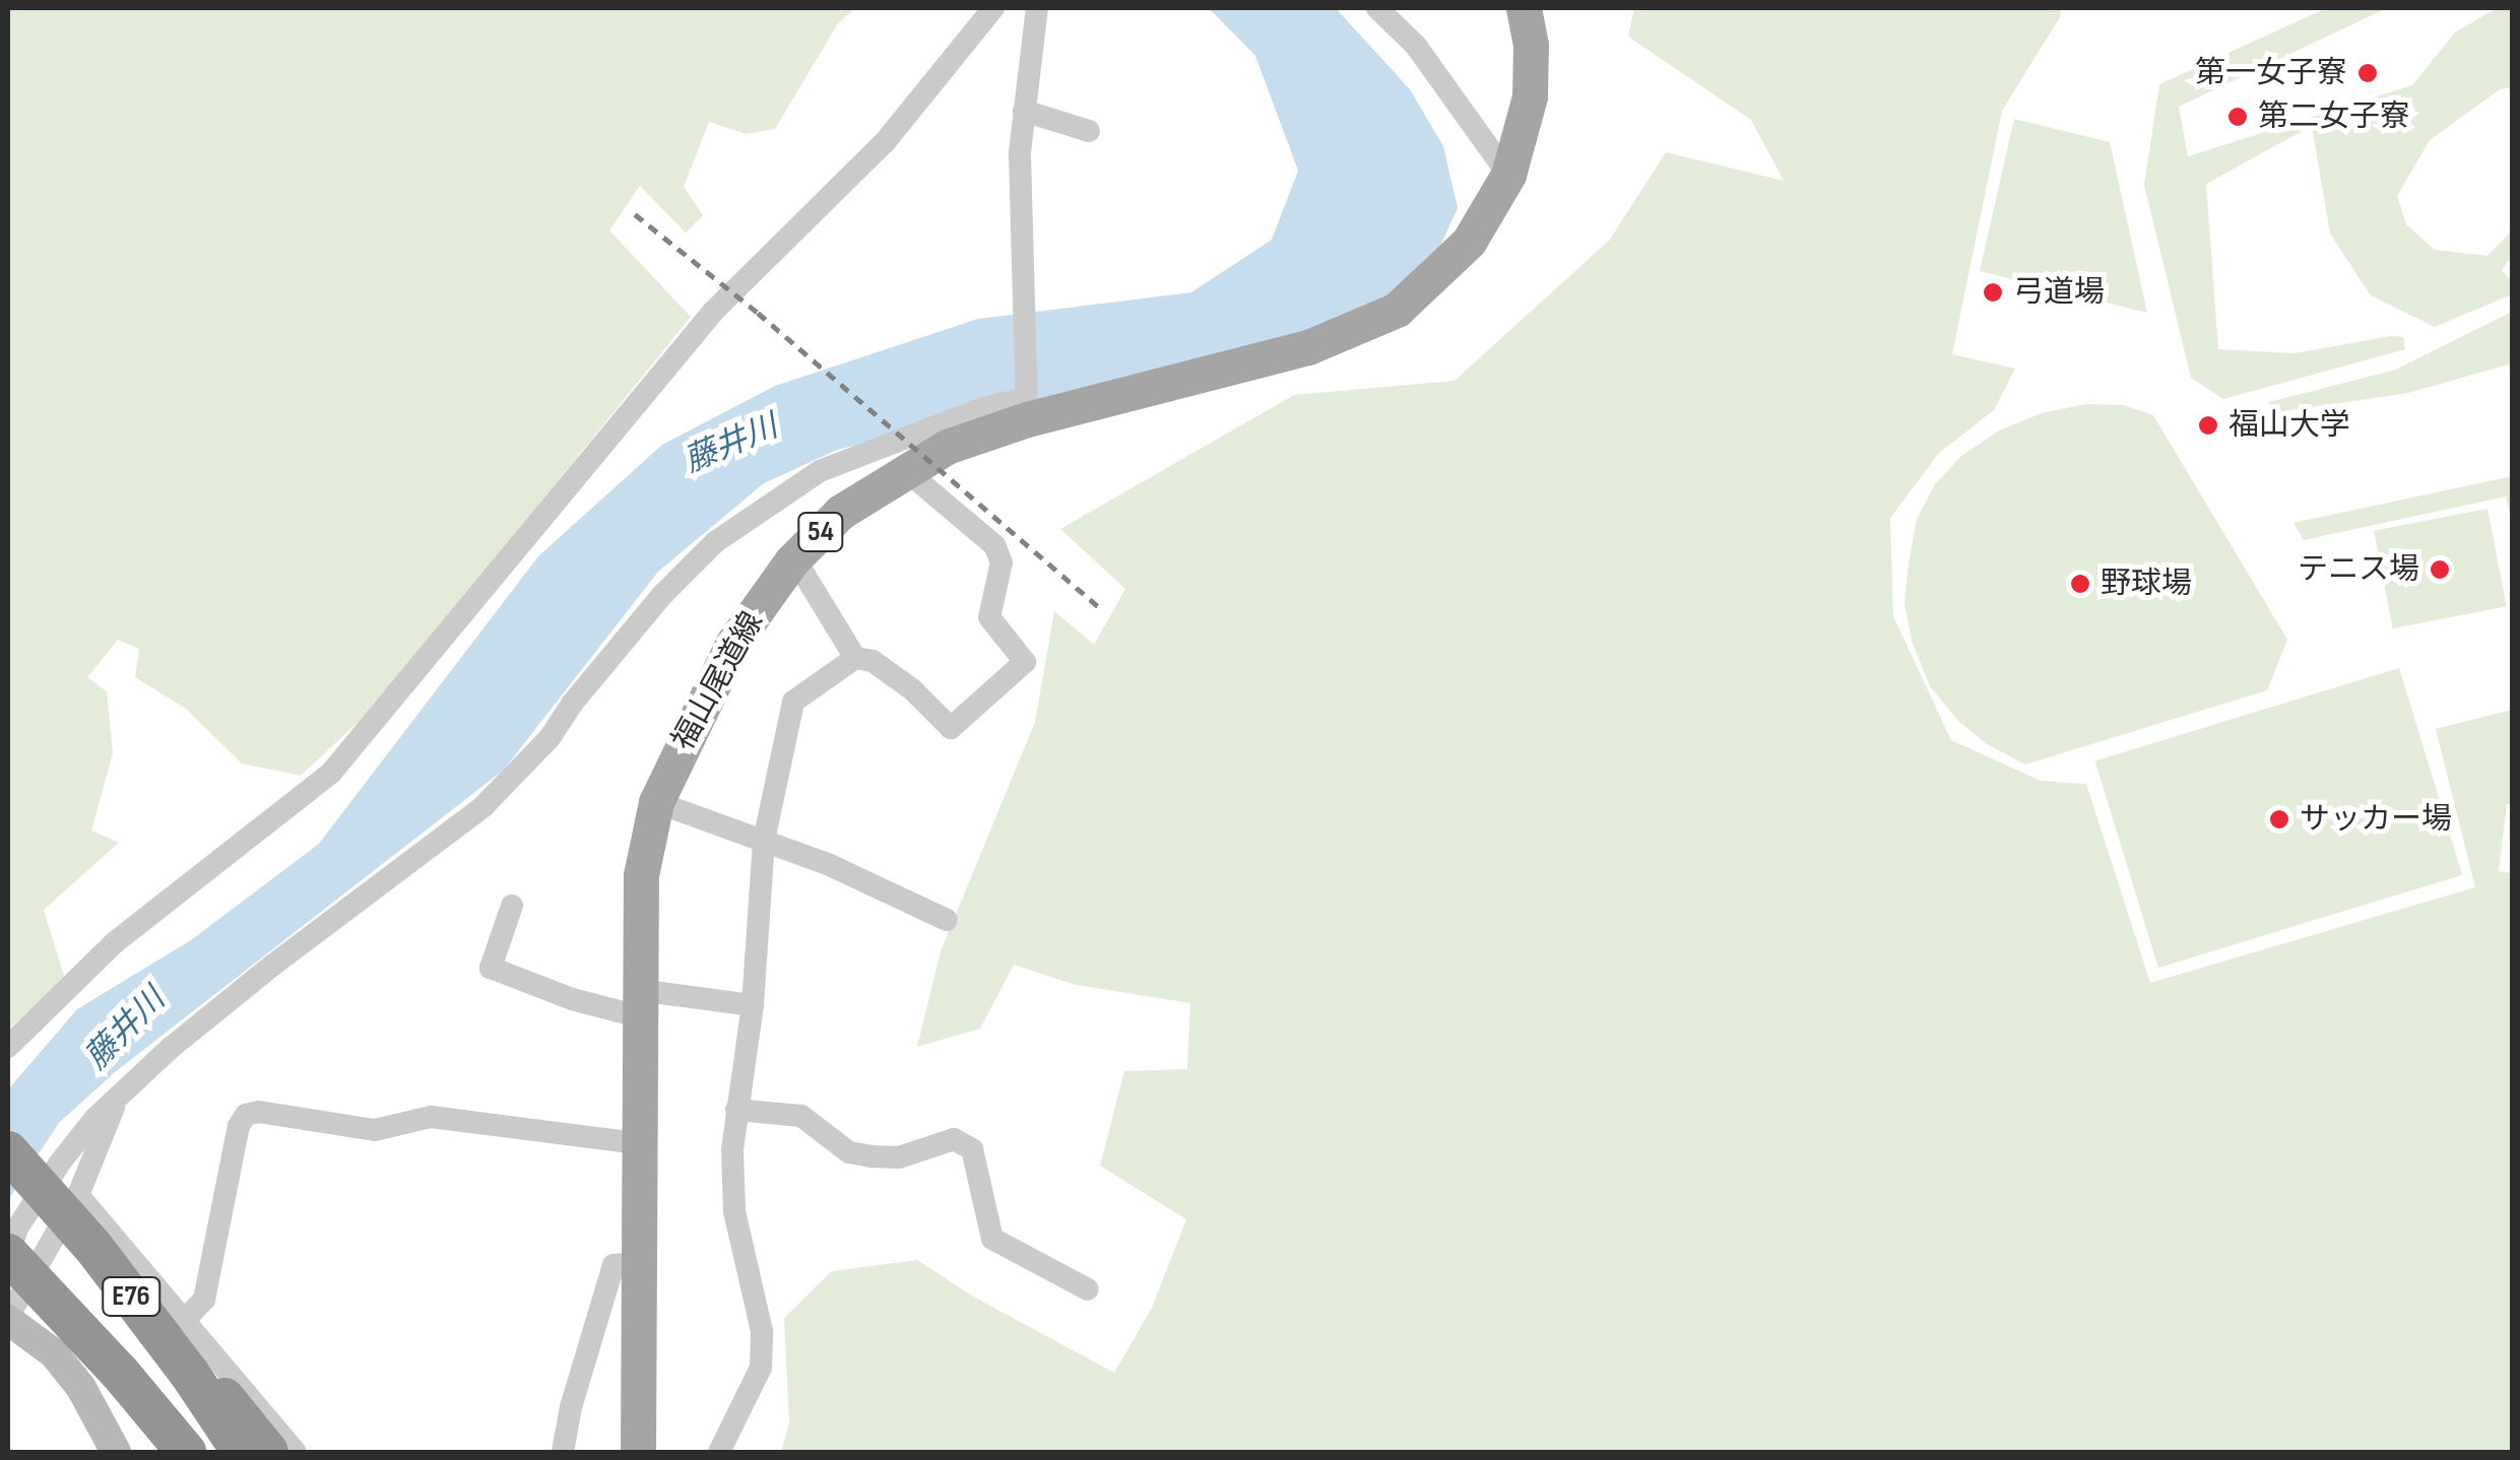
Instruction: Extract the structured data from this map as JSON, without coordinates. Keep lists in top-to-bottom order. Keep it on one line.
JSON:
{"streets":{"highway":["E76"],"main road":["54","福山尾道線"]},"water":["藤井川"],"places":["第一女子寮","第二女子寮","弓道場","福山大学","テニス場","野球場","サッカー場"]}
